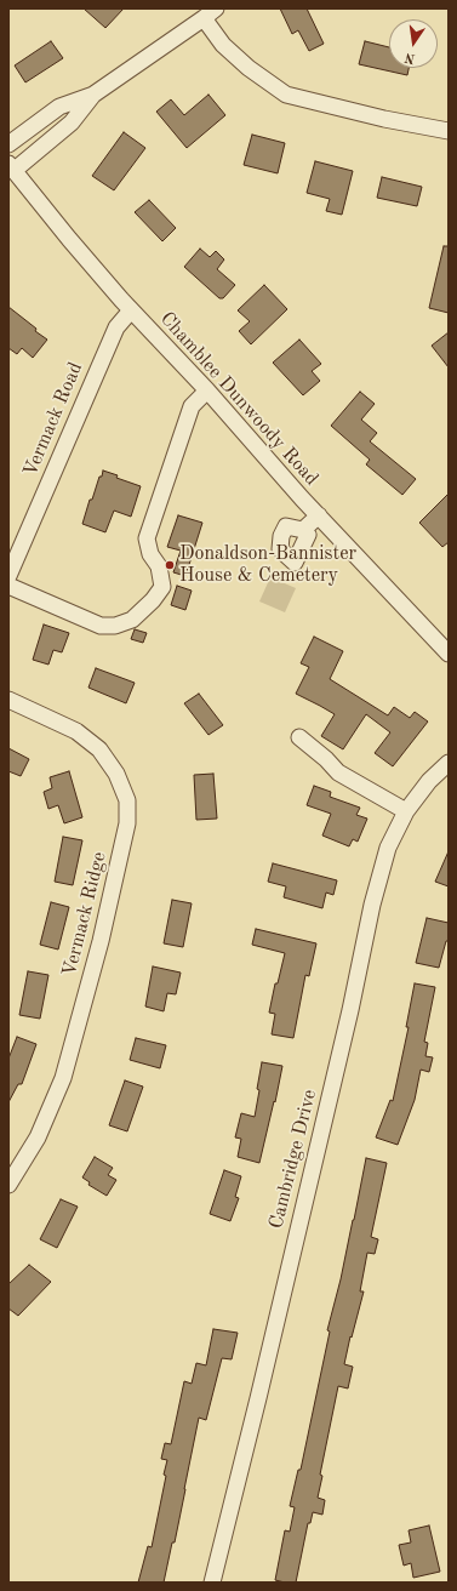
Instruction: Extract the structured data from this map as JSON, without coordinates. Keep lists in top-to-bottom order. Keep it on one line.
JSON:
{"streets":{"street":["Chamblee Dunwoody Road","Vermack Road","Vermack Ridge","Cambridge Drive"]},"crossings":[["Chamblee Dunwoody Road","Vermack Road"]],"places":["Donaldson-Bannister House & Cemetery"],"north":"bottom"}
